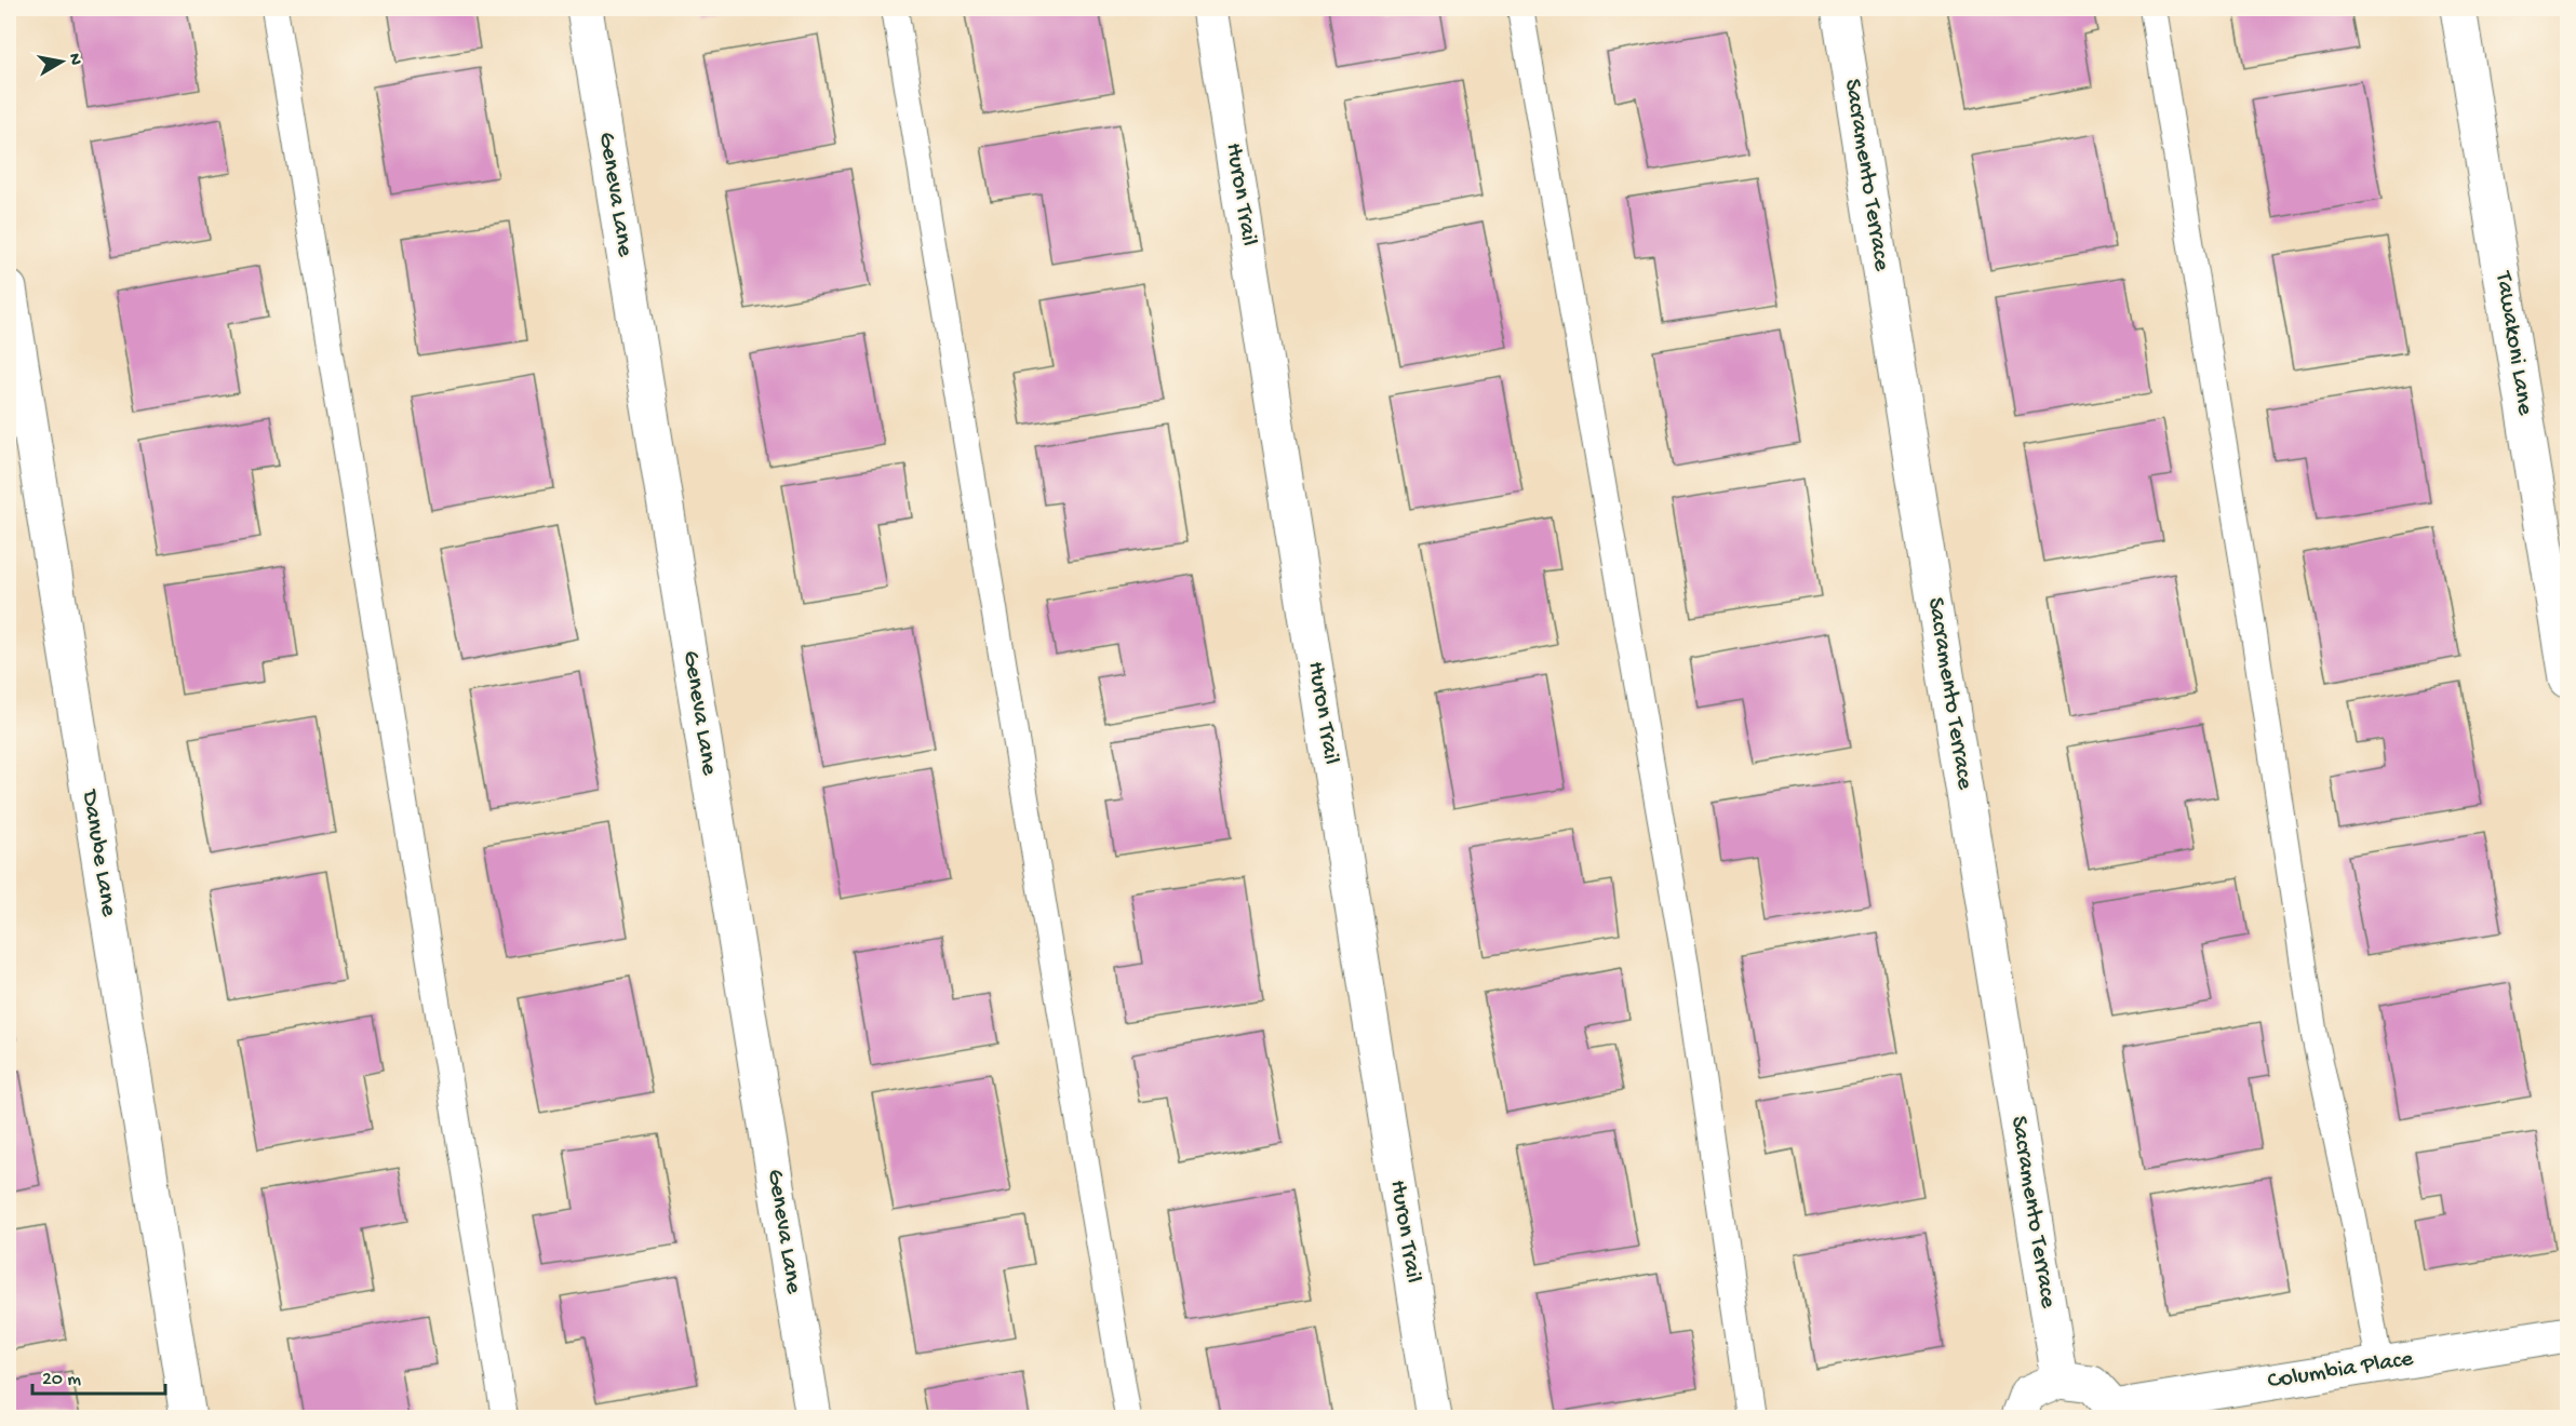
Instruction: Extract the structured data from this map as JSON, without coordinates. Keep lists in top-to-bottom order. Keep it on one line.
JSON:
{"streets":{"street":["Sacramento Terrace","Geneva Lane","Huron Trail","Tawakoni Lane","Danube Lane","Columbia Place"]},"crossings":[["Sacramento Terrace","Columbia Place"]],"scale_bar":"20 m","north":"right"}
